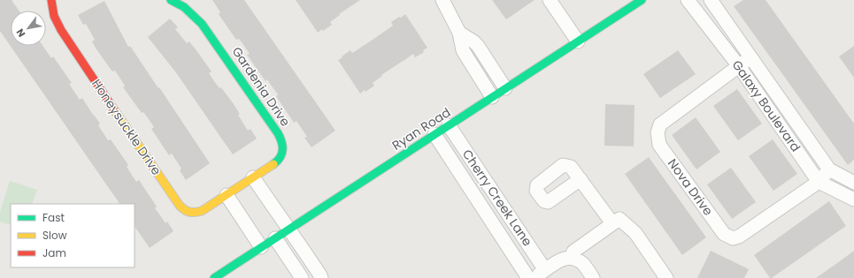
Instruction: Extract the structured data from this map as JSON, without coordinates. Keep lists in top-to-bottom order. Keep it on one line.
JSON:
{"streets":{"street":["Gardenia Drive","Galaxy Boulevard","Honeysuckle Drive","Ryan Road","Nova Drive","Cherry Creek Lane"]},"crossings":[["Gardenia Drive","Honeysuckle Drive"],["Galaxy Boulevard","Nova Drive"],["Ryan Road","Cherry Creek Lane"]],"legend":["Fast","Slow","Jam"],"north":"bottom left"}
